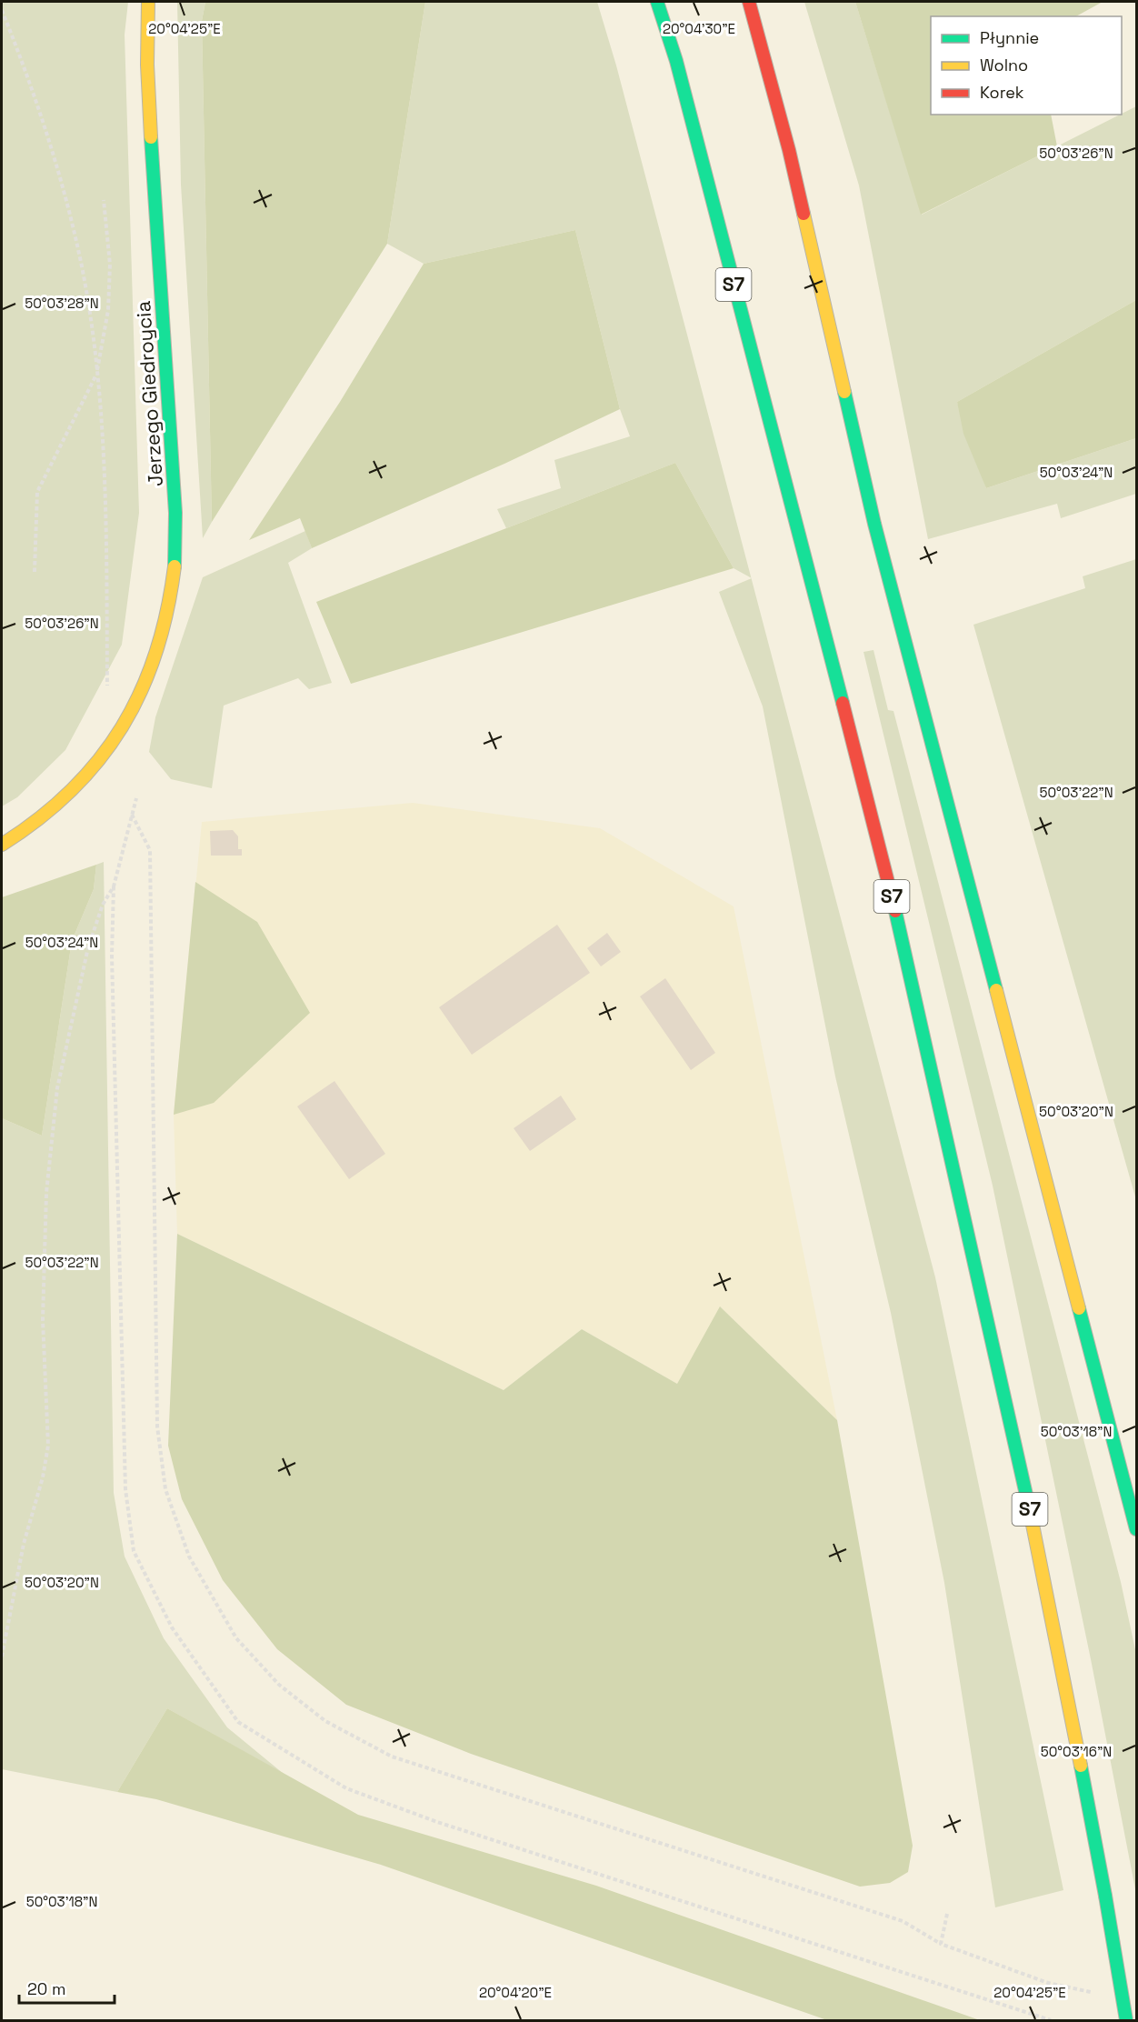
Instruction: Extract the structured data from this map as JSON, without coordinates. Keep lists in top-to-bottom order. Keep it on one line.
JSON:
{"streets":{"main road":["S7","Jerzego Giedroycia"]},"legend":["Płynnie","Wolno","Korek"],"scale_bar":"20 m","coordinates":["20°04'25\"E","20°04'30\"E","50°03'26\"N","50°03'28\"N","50°03'24\"N","50°03'22\"N","50°03'20\"N","50°03'18\"N","50°03'16\"N","20°04'20\"E"]}
